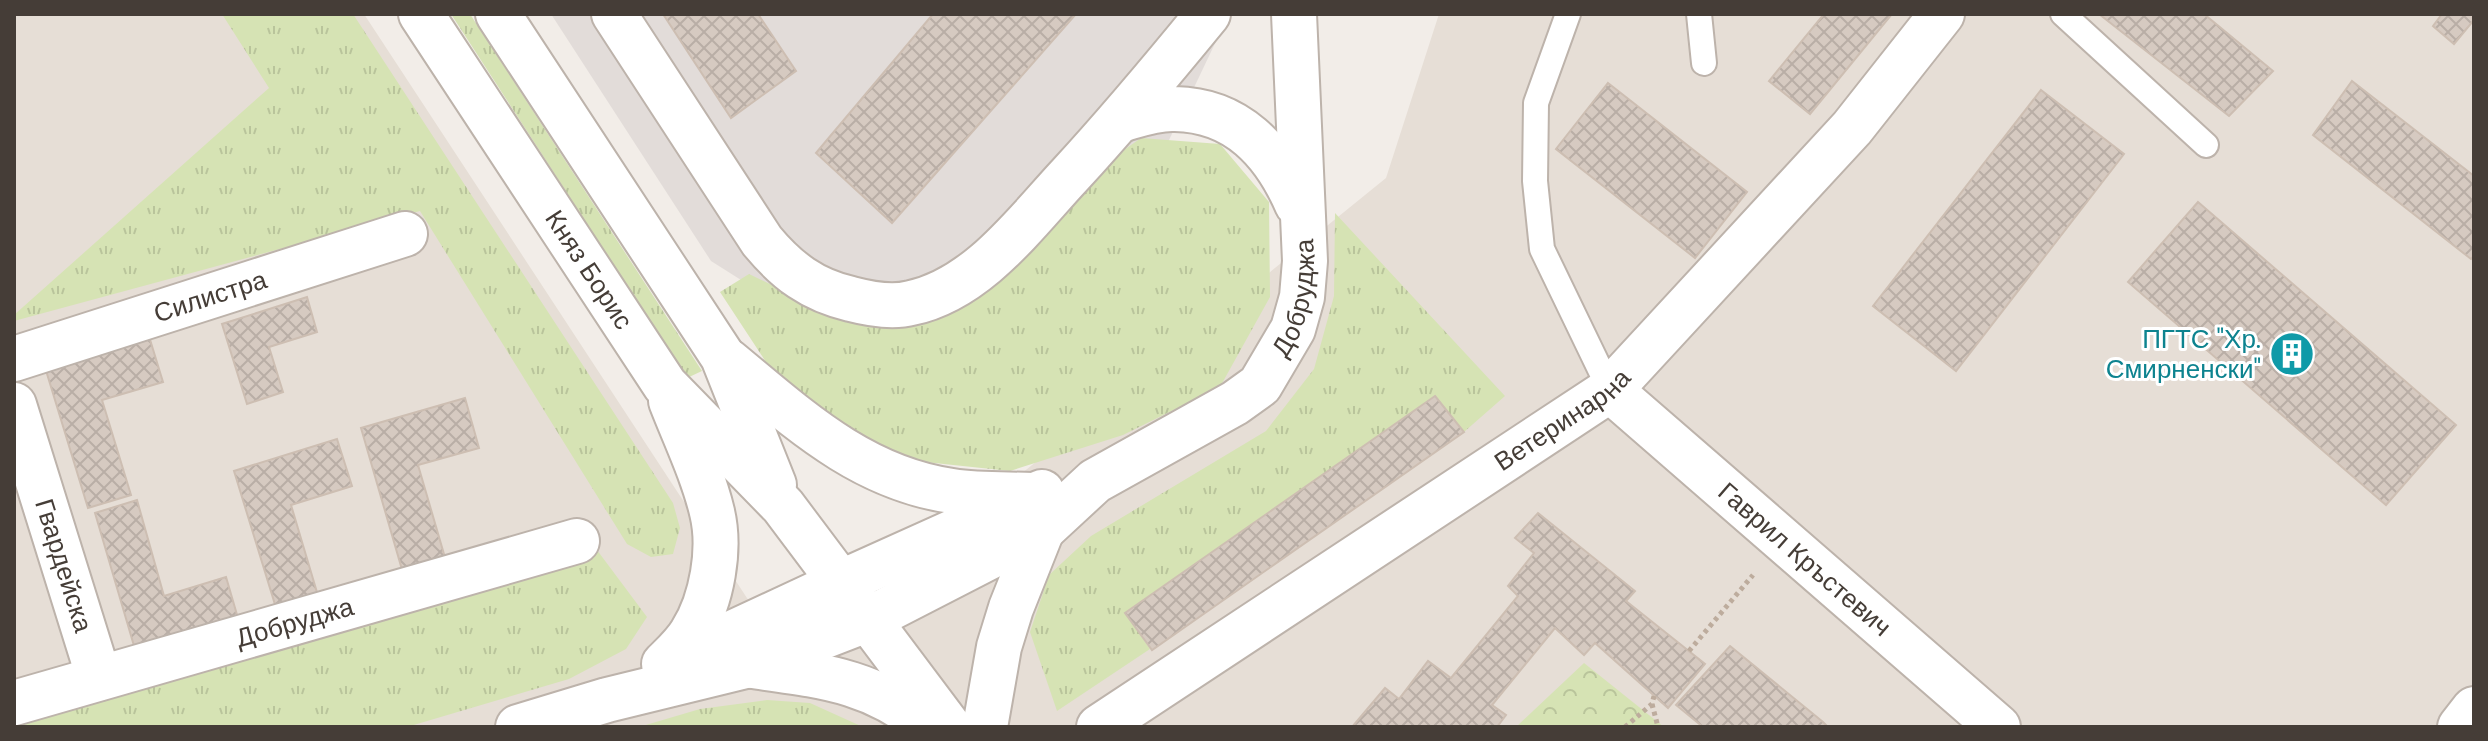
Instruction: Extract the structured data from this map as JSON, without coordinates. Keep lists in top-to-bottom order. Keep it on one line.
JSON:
{"streets":{"street":["Княз Борис","Силистра","Добруджа","Ветеринарна","Гаврил Кръстевич","Гвардейска"]},"crossings":[["Добруджа","Гвардейска"],["Ветеринарна","Гаврил Кръстевич"]],"places":{"building":["ПГТС \"Хр. Смирненски\""]}}
